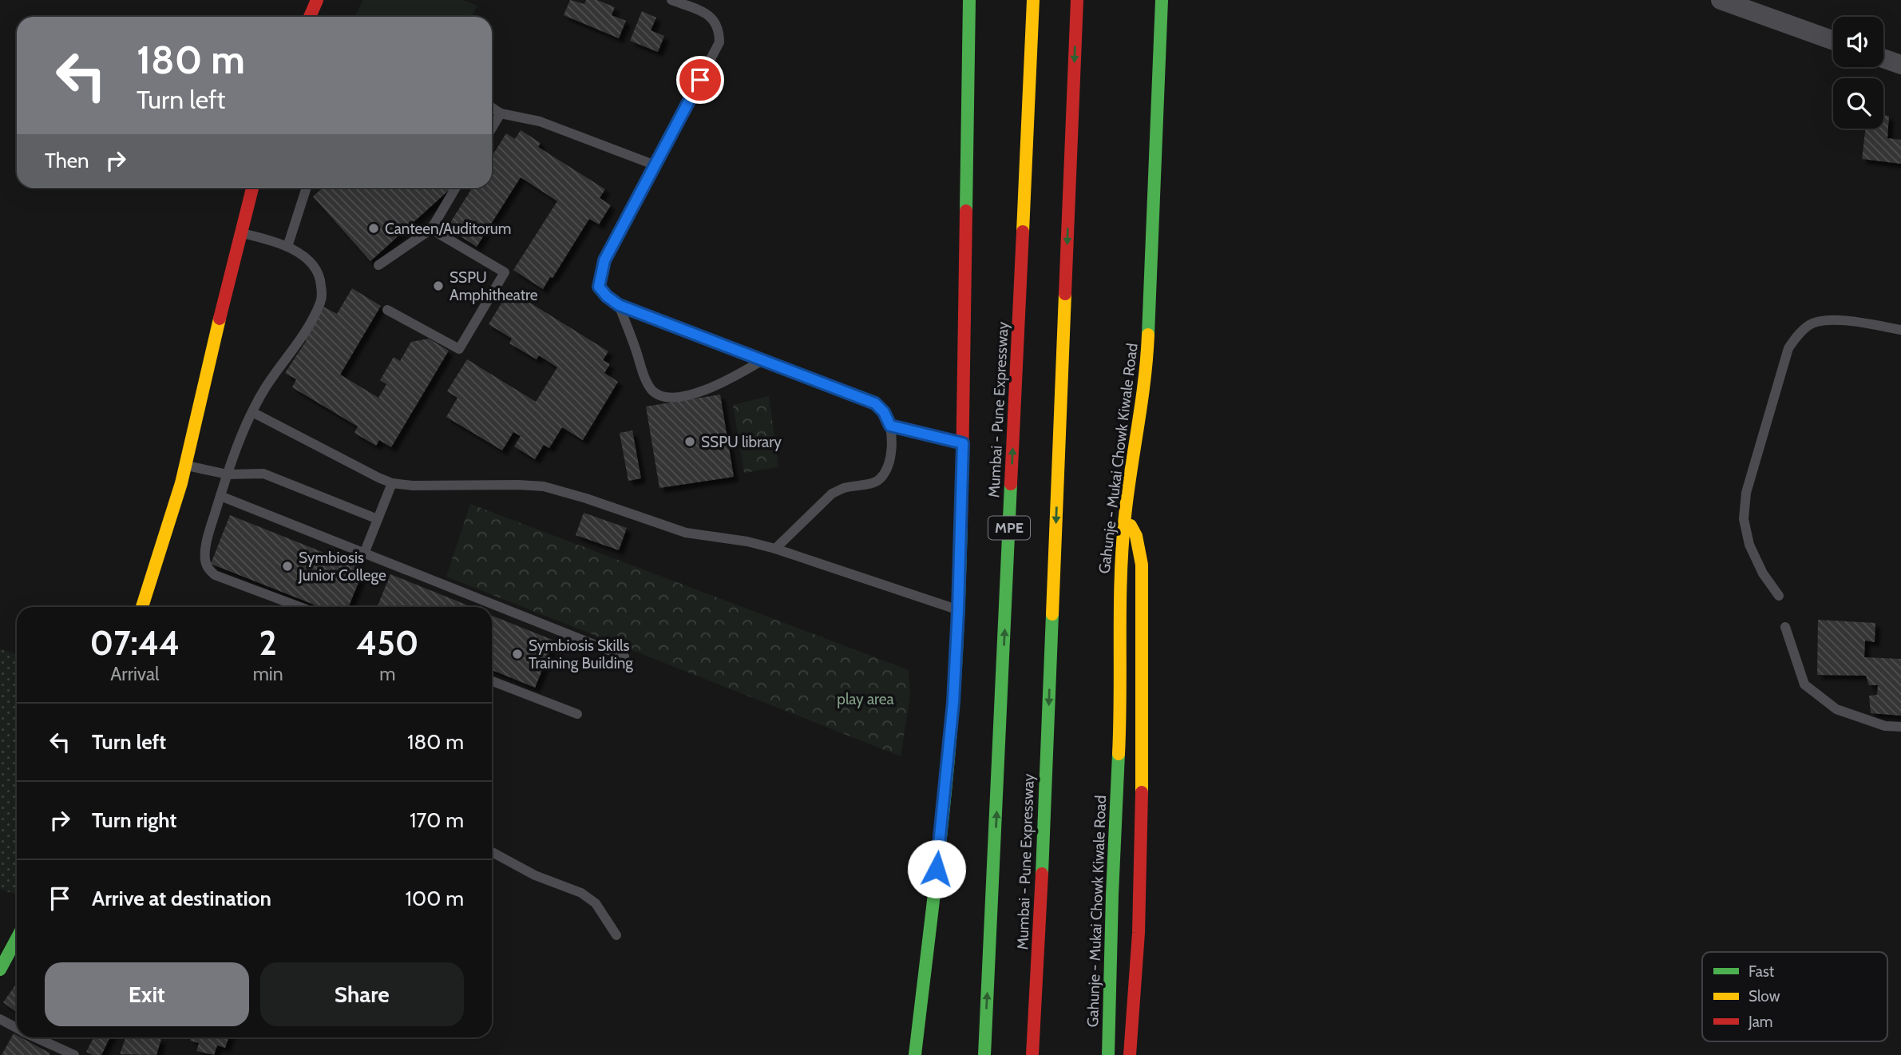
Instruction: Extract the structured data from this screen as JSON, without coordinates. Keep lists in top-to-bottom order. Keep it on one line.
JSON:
{"streets":{"main road":["Mumbai - Pune Expressway","Gahunje - Mukai Chowk Kiwale Road","MPE"]},"parks":["play area"],"places":["Canteen/Auditorum","SSPU Amphitheatre","SSPU library","Symbiosis Junior College","Symbiosis Skills Training Building"],"legend":["Fast","Slow","Jam"],"page":{"turn":["180 m","Turn left"],"then":"Then","eta":["07:44","Arrival","2","min","450","m"],"list":[{"name":"Turn left","value":"180 m"},{"name":"Turn right","value":"170 m"},{"name":"Arrive at destination","value":"100 m"}],"buttons":["Exit","Share"]}}
